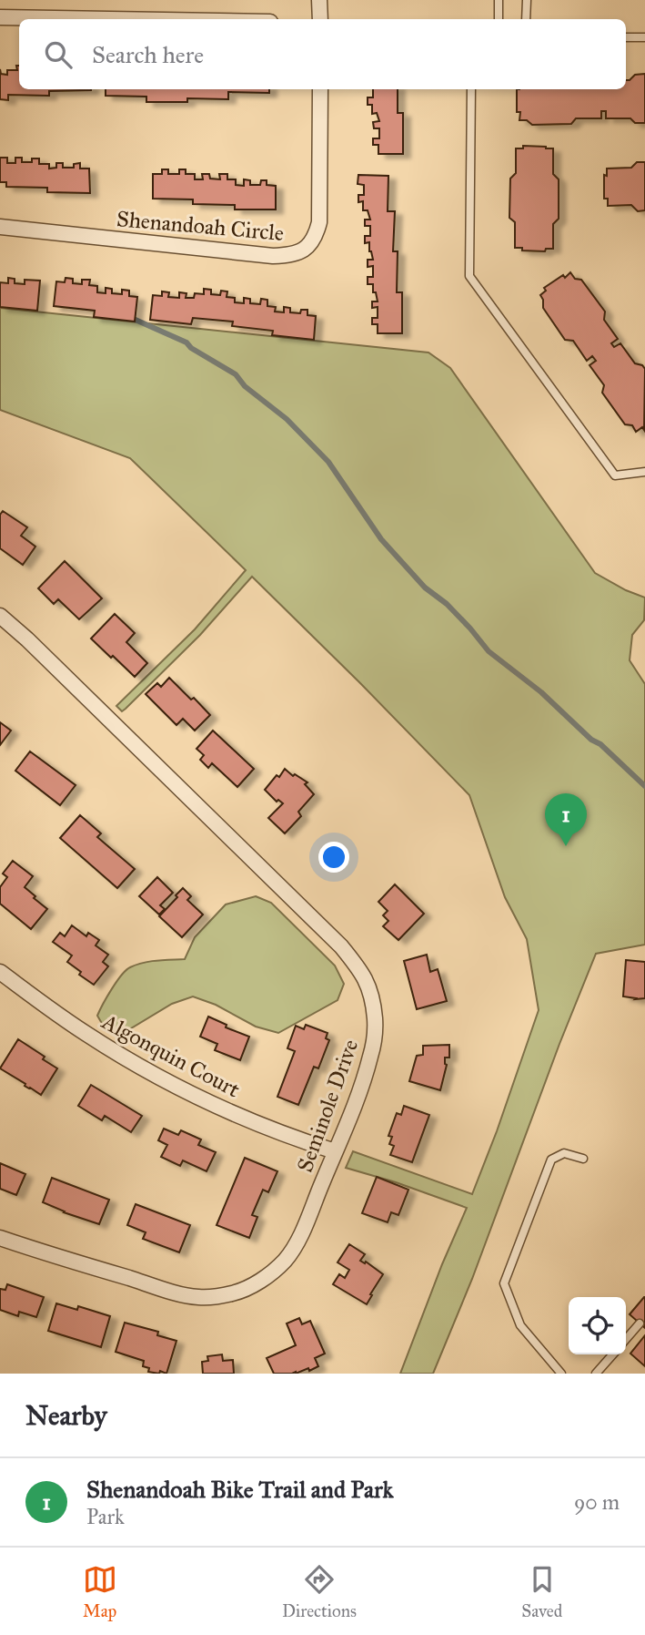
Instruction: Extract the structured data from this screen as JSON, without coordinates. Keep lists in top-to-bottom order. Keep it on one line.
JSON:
{"streets":{"street":["Shenandoah Circle","Algonquin Court","Seminole Drive"]},"crossings":[["Algonquin Court","Seminole Drive"]],"page":{"search":"Search here","pins":"1","heading":"Nearby","list":[{"mark":"1","name":"Shenandoah Bike Trail and Park","note":"Park","value":"90 m"}],"nav":["Map","Directions","Saved"]}}
